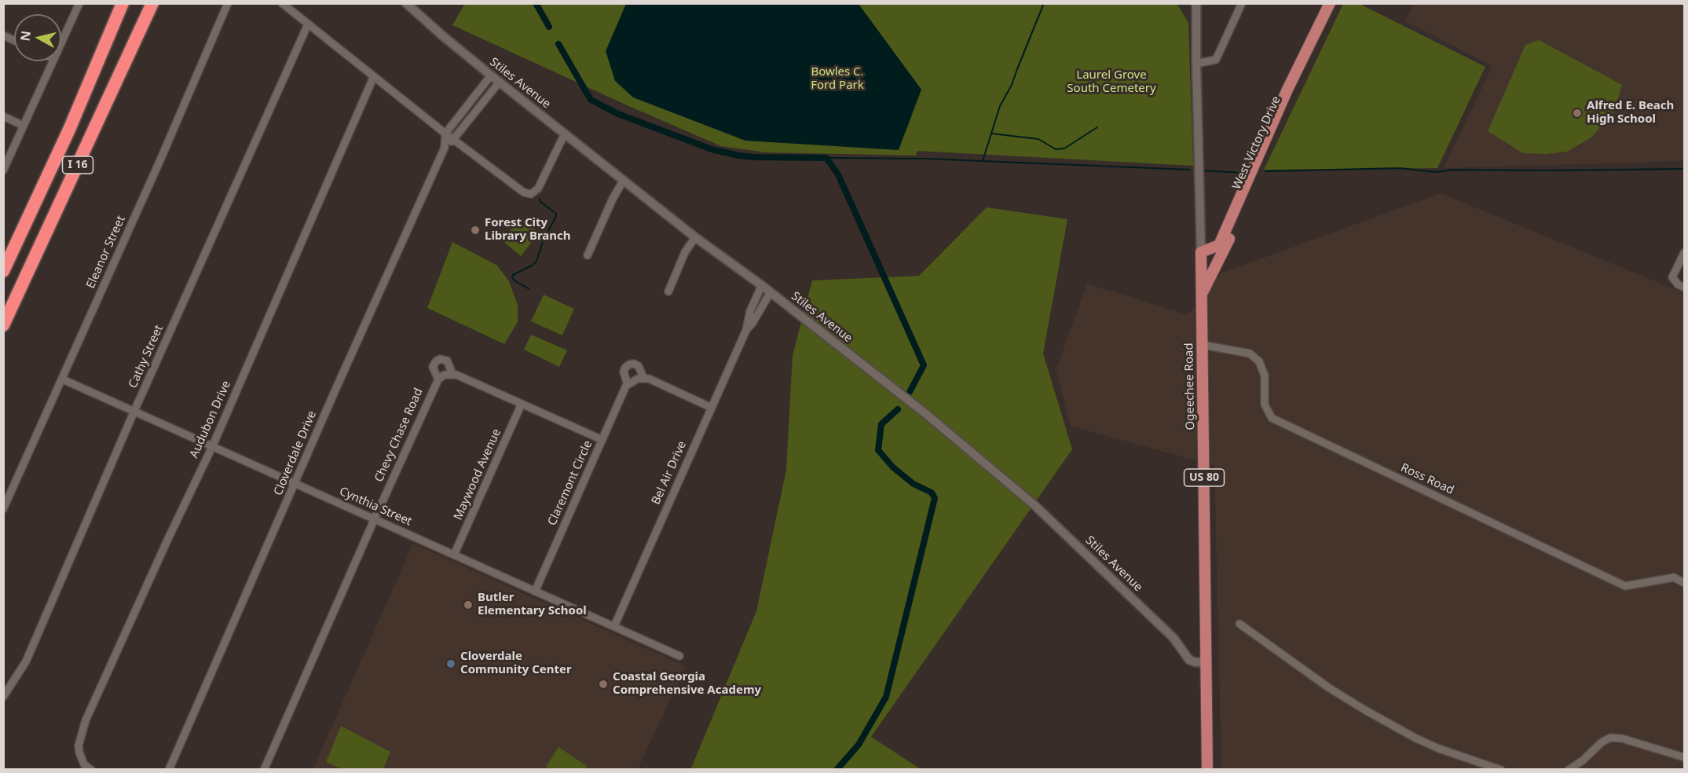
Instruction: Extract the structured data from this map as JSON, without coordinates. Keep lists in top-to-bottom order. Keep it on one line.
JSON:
{"streets":{"highway":["I 16"],"main road":["West Victory Drive","Ogeechee Road","US 80"],"street":["Stiles Avenue","Eleanor Street","Cathy Street","Audubon Drive","Chevy Chase Road","Cloverdale Drive","Bel Air Drive","Maywood Avenue","Ross Road","Claremont Circle","Cynthia Street"]},"crossings":[["Stiles Avenue","Ogeechee Road"],["Stiles Avenue","Cloverdale Drive"],["Stiles Avenue","Bel Air Drive"],["West Victory Drive","Ogeechee Road"],["Eleanor Street","Cynthia Street"],["Cathy Street","Cynthia Street"],["Ogeechee Road","Ross Road"],["Audubon Drive","Cynthia Street"],["Chevy Chase Road","Cynthia Street"],["Cloverdale Drive","Cynthia Street"],["Bel Air Drive","Claremont Circle"],["Bel Air Drive","Cynthia Street"],["Maywood Avenue","Cynthia Street"],["Claremont Circle","Cynthia Street"]],"parks":["Bowles C. Ford Park","Laurel Grove South Cemetery"],"places":["Alfred E. Beach High School","Forest City Library Branch","Butler Elementary School","Cloverdale Community Center","Coastal Georgia Comprehensive Academy"],"north":"left"}
